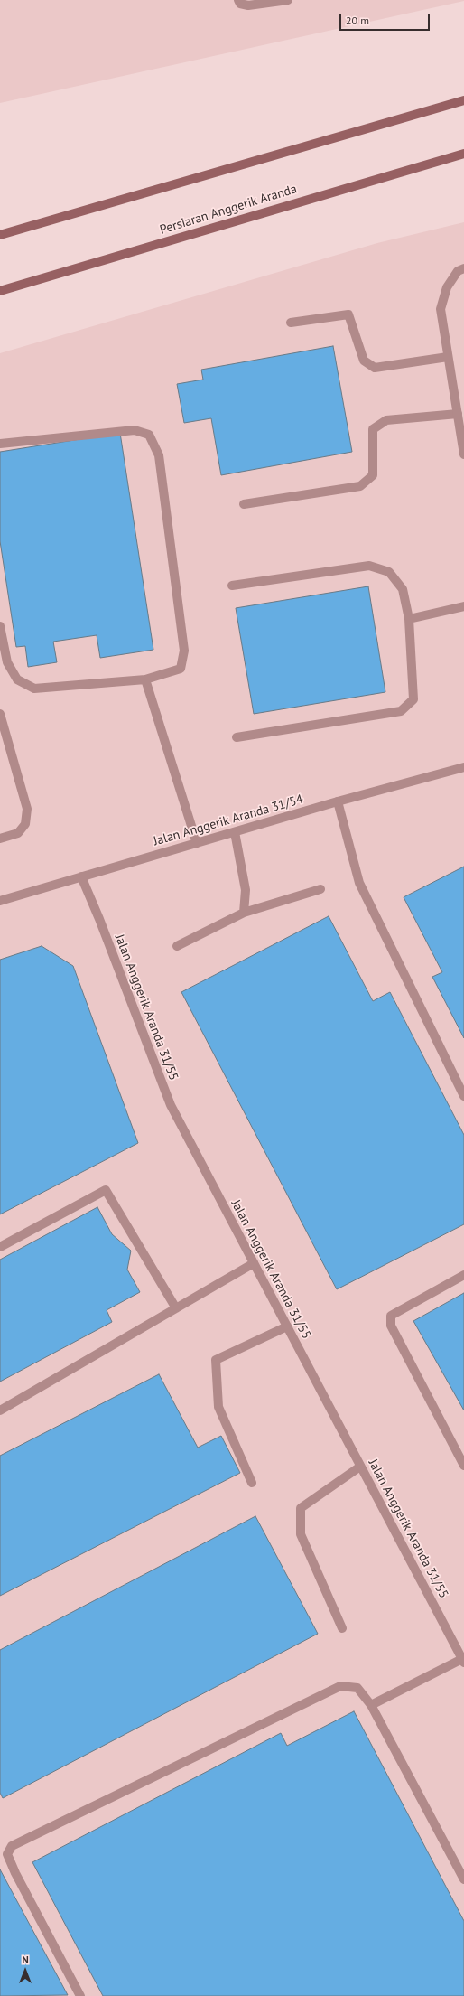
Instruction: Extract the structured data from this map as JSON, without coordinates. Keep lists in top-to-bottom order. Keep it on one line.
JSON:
{"streets":{"main road":["Persiaran Anggerik Aranda"],"street":["Jalan Anggerik Aranda 31/54","Jalan Anggerik Aranda 31/55"]},"crossings":[["Jalan Anggerik Aranda 31/54","Jalan Anggerik Aranda 31/55"]],"scale_bar":"20 m","north":"top"}
